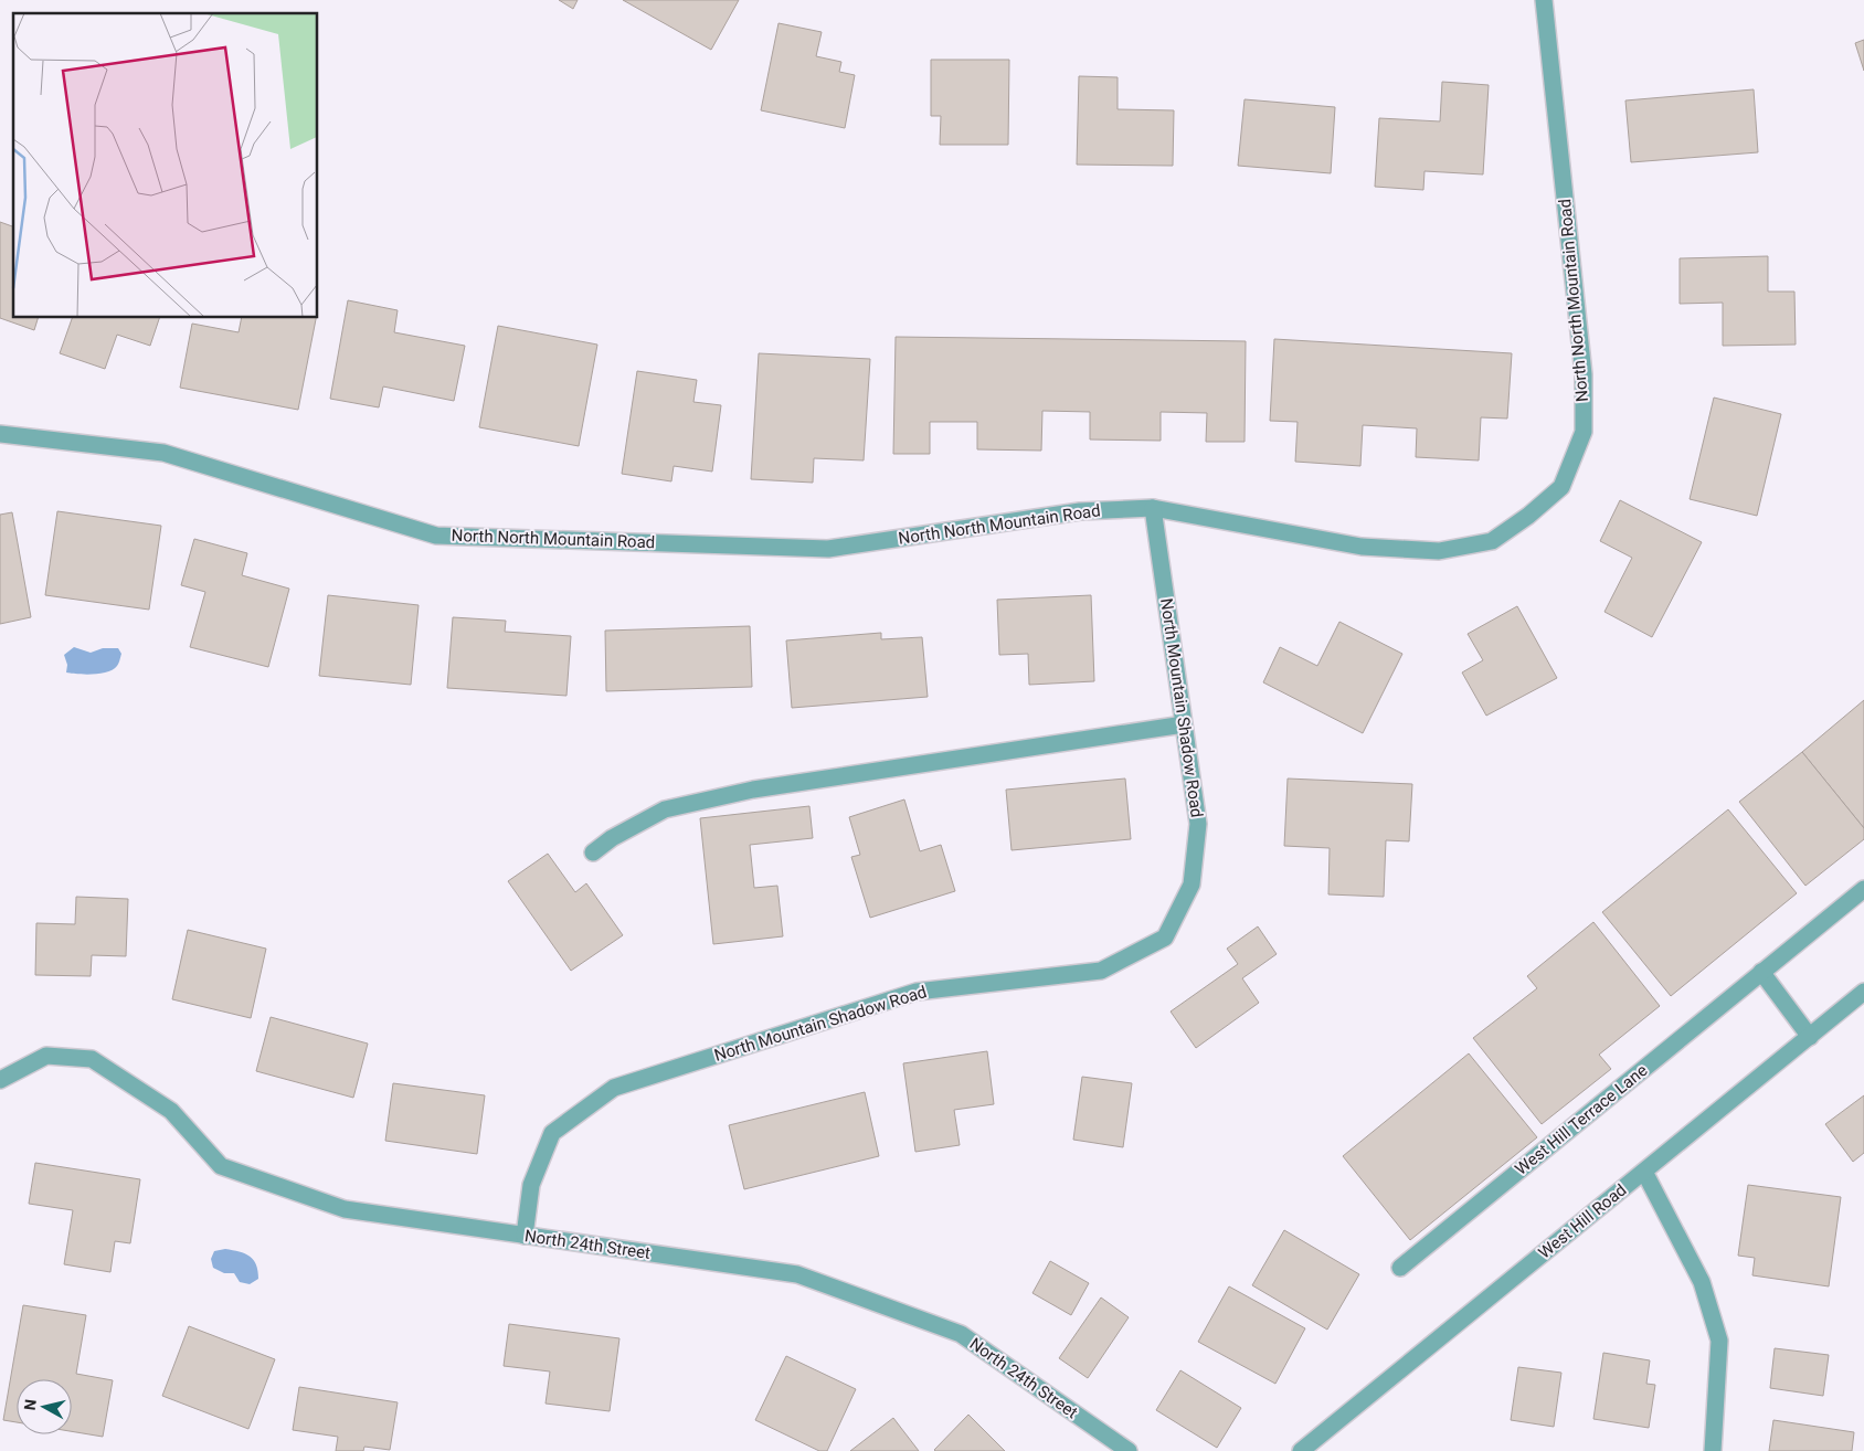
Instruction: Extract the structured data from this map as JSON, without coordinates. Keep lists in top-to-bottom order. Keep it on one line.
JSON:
{"streets":{"street":["North North Mountain Road","North Mountain Shadow Road","West Hill Terrace Lane","West Hill Road","North 24th Street"]},"crossings":[["North North Mountain Road","North Mountain Shadow Road"],["North Mountain Shadow Road","North 24th Street"]],"north":"left"}
